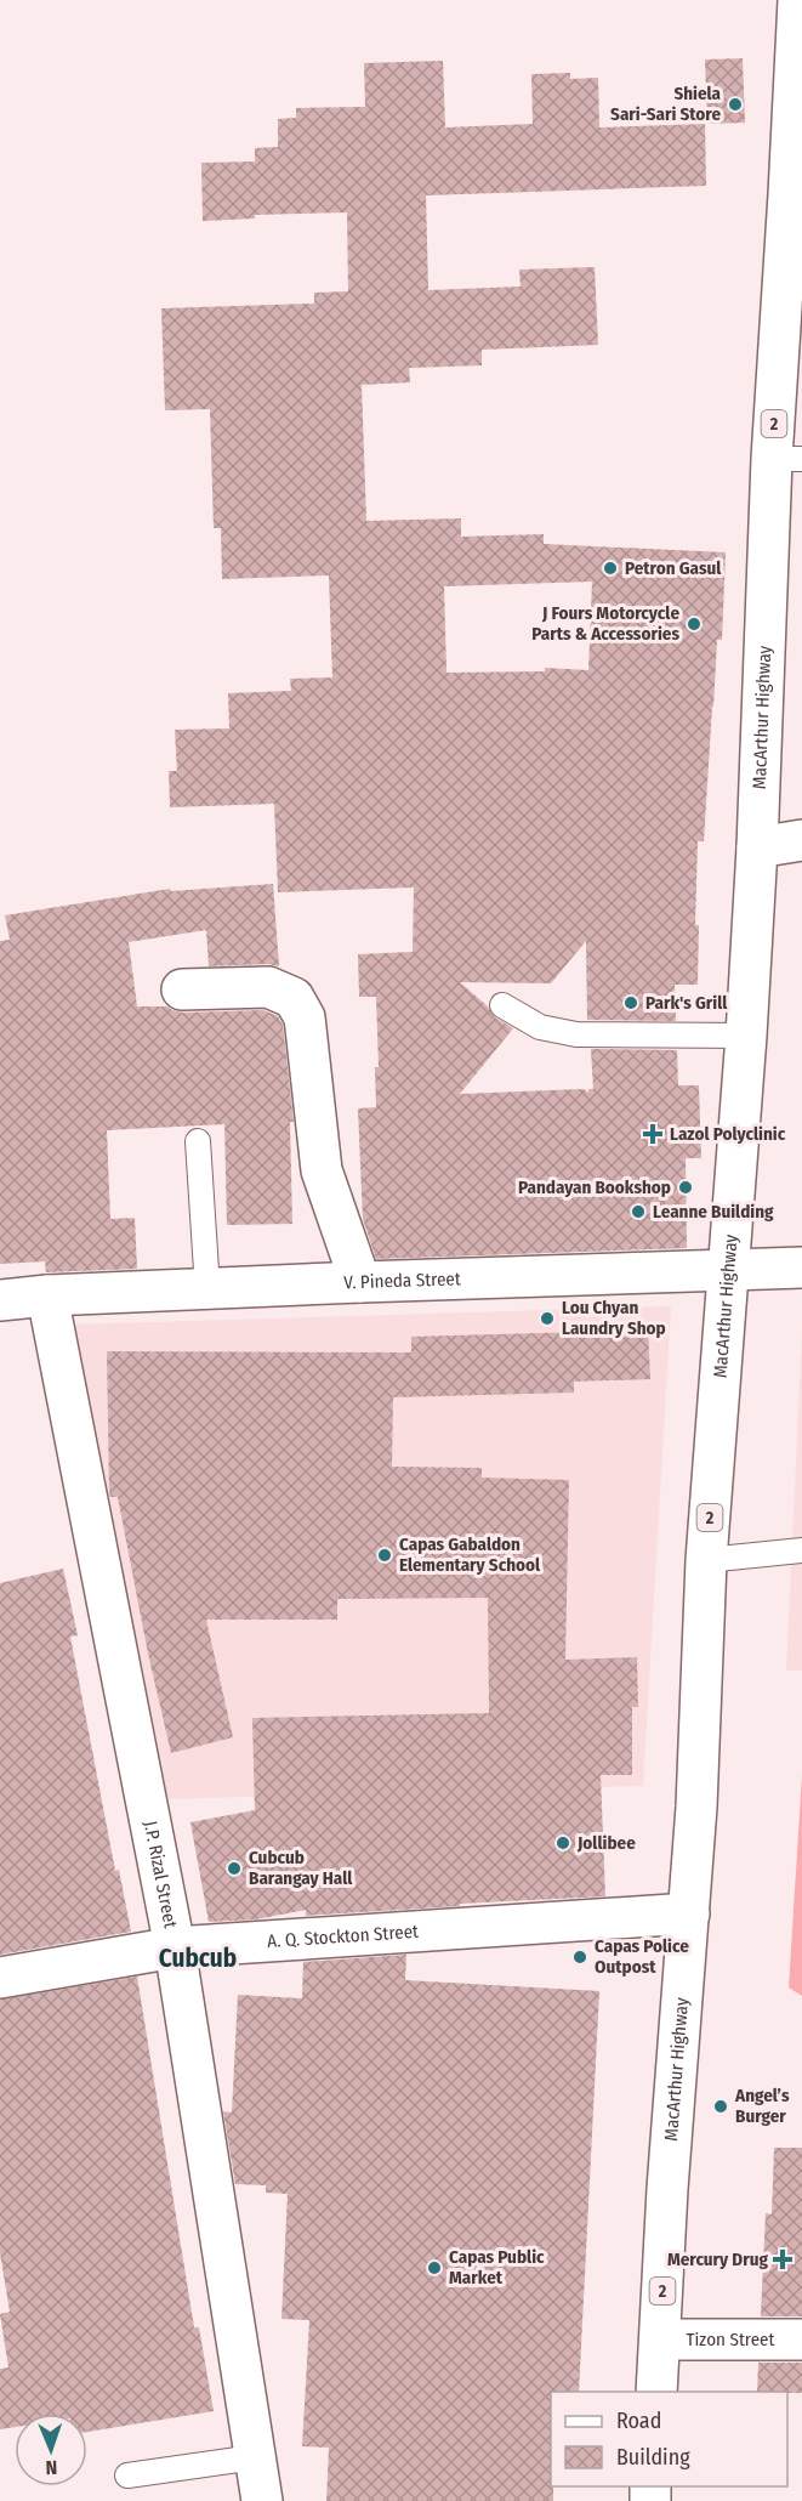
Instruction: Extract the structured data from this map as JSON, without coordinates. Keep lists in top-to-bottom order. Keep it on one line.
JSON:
{"streets":{"main road":["2","MacArthur Highway","V. Pineda Street","J.P. Rizal Street","A. Q. Stockton Street","Tizon Street"]},"crossings":[["MacArthur Highway","V. Pineda Street"],["MacArthur Highway","A. Q. Stockton Street"],["MacArthur Highway","Tizon Street"],["V. Pineda Street","J.P. Rizal Street"],["J.P. Rizal Street","A. Q. Stockton Street"]],"districts":["Cubcub"],"places":{"other":["Shiela Sari-Sari Store","Petron Gasul","J Fours Motorcycle Parts & Accessories","Park's Grill","Pandayan Bookshop","Leanne Building","Lou Chyan Laundry Shop","Capas Gabaldon Elementary School","Jollibee","Cubcub Barangay Hall","Capas Police Outpost","Angel’s Burger","Capas Public Market"],"health":["Lazol Polyclinic","Mercury Drug"]},"legend":["Road","Building"],"north":"bottom"}
